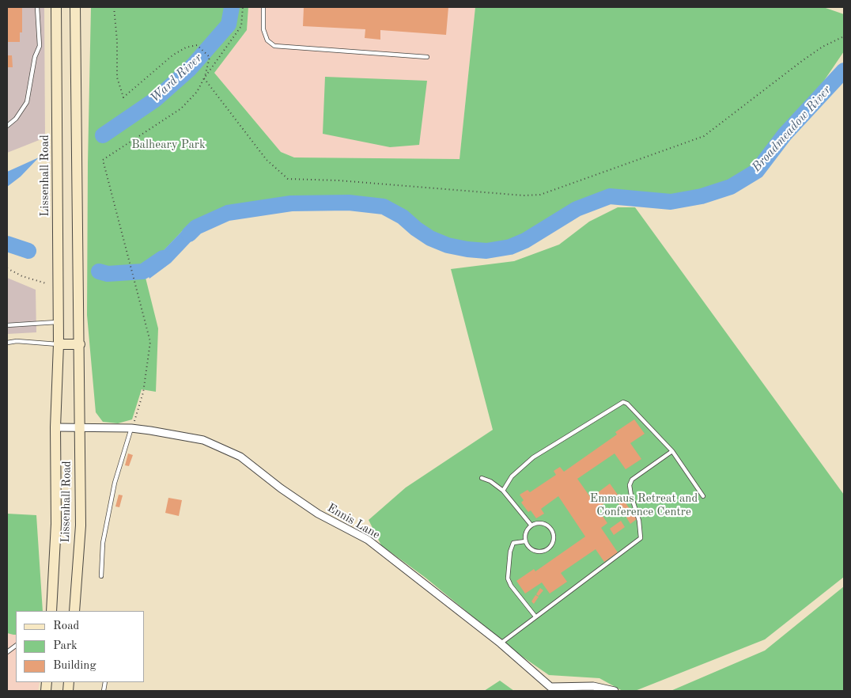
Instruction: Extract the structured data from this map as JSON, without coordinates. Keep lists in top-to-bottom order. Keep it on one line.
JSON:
{"streets":{"main road":["Lissenhall Road"],"street":["Ennis Lane"]},"crossings":[["Lissenhall Road","Ennis Lane"]],"water":["Ward River","Broadmeadow River"],"parks":["Balheary Park","Emmaus Retreat and Conference Centre"],"legend":["Road","Park","Building"]}
